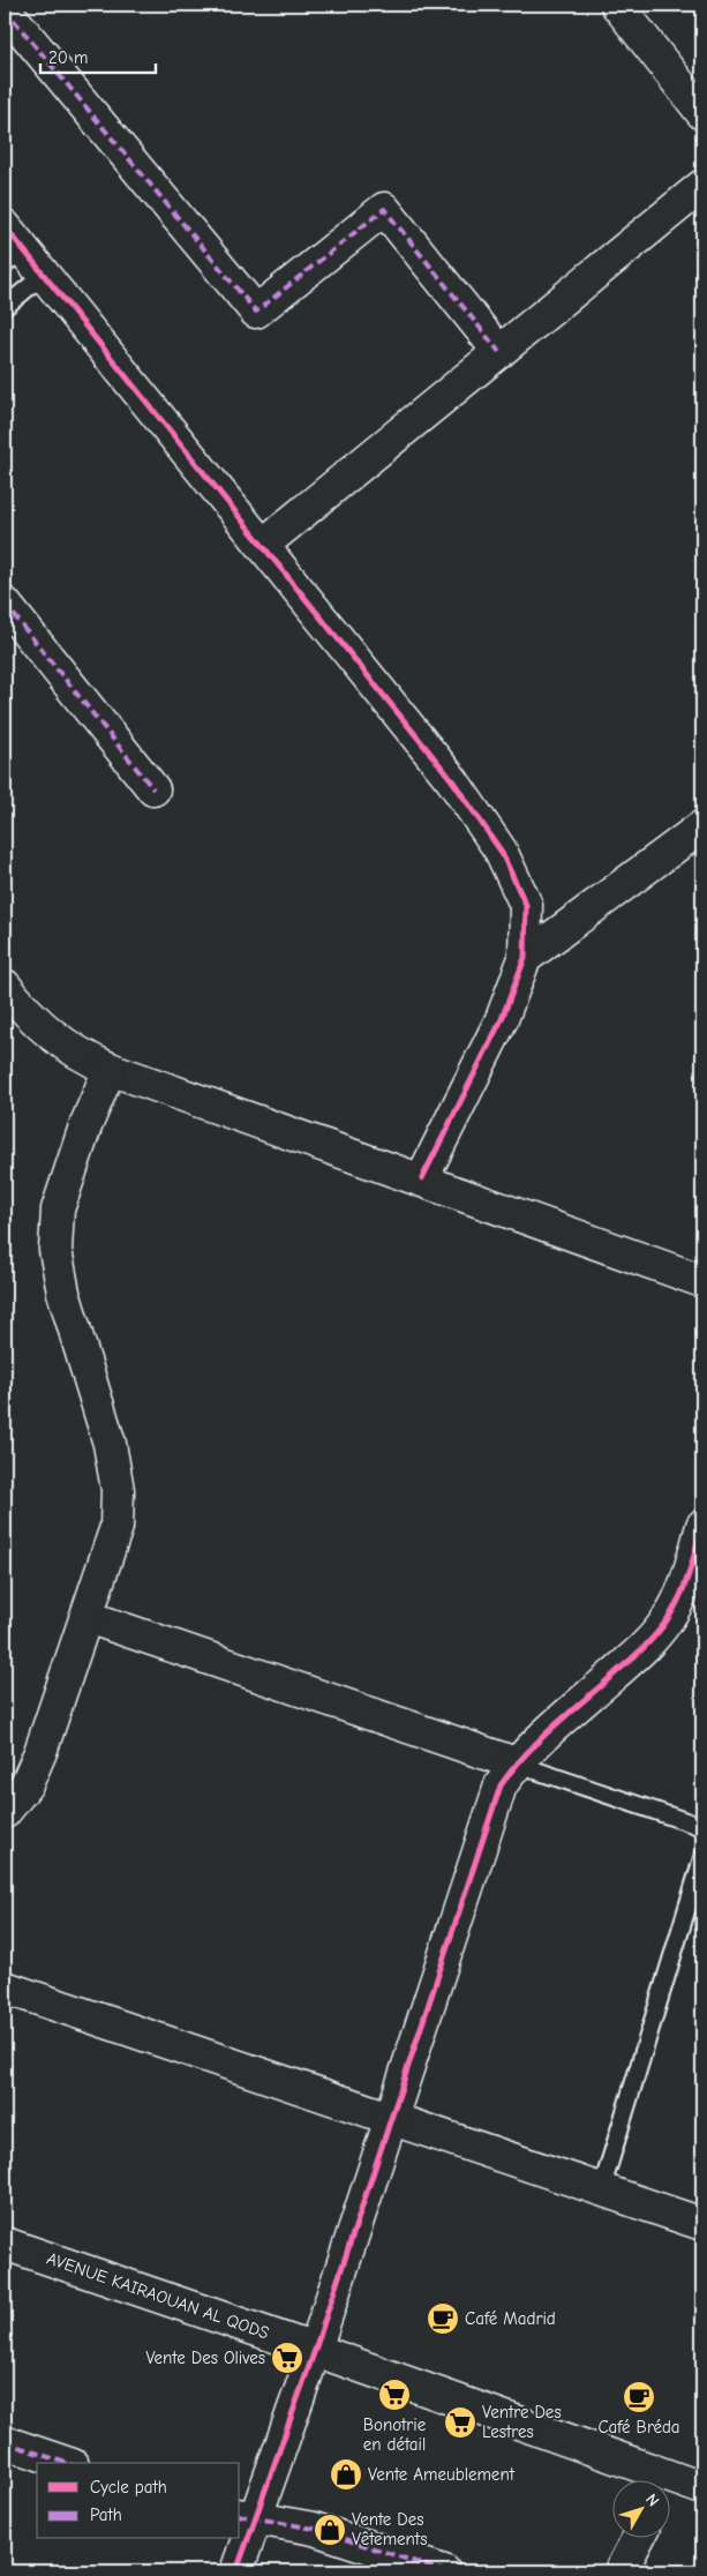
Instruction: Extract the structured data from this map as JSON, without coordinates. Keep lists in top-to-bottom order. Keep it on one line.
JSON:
{"streets":{"street":["AVENUE KAIRAOUAN AL QODS"]},"places":{"cafe":["Café Madrid","Café Bréda"],"supermarket":["Vente Des Olives","Bonotrie en détail","Ventre Des Lestres"],"shop":["Vente Ameublement","Vente Des Vêtements"]},"legend":["Cycle path","Path"],"scale_bar":"20 m","north":"top right"}
